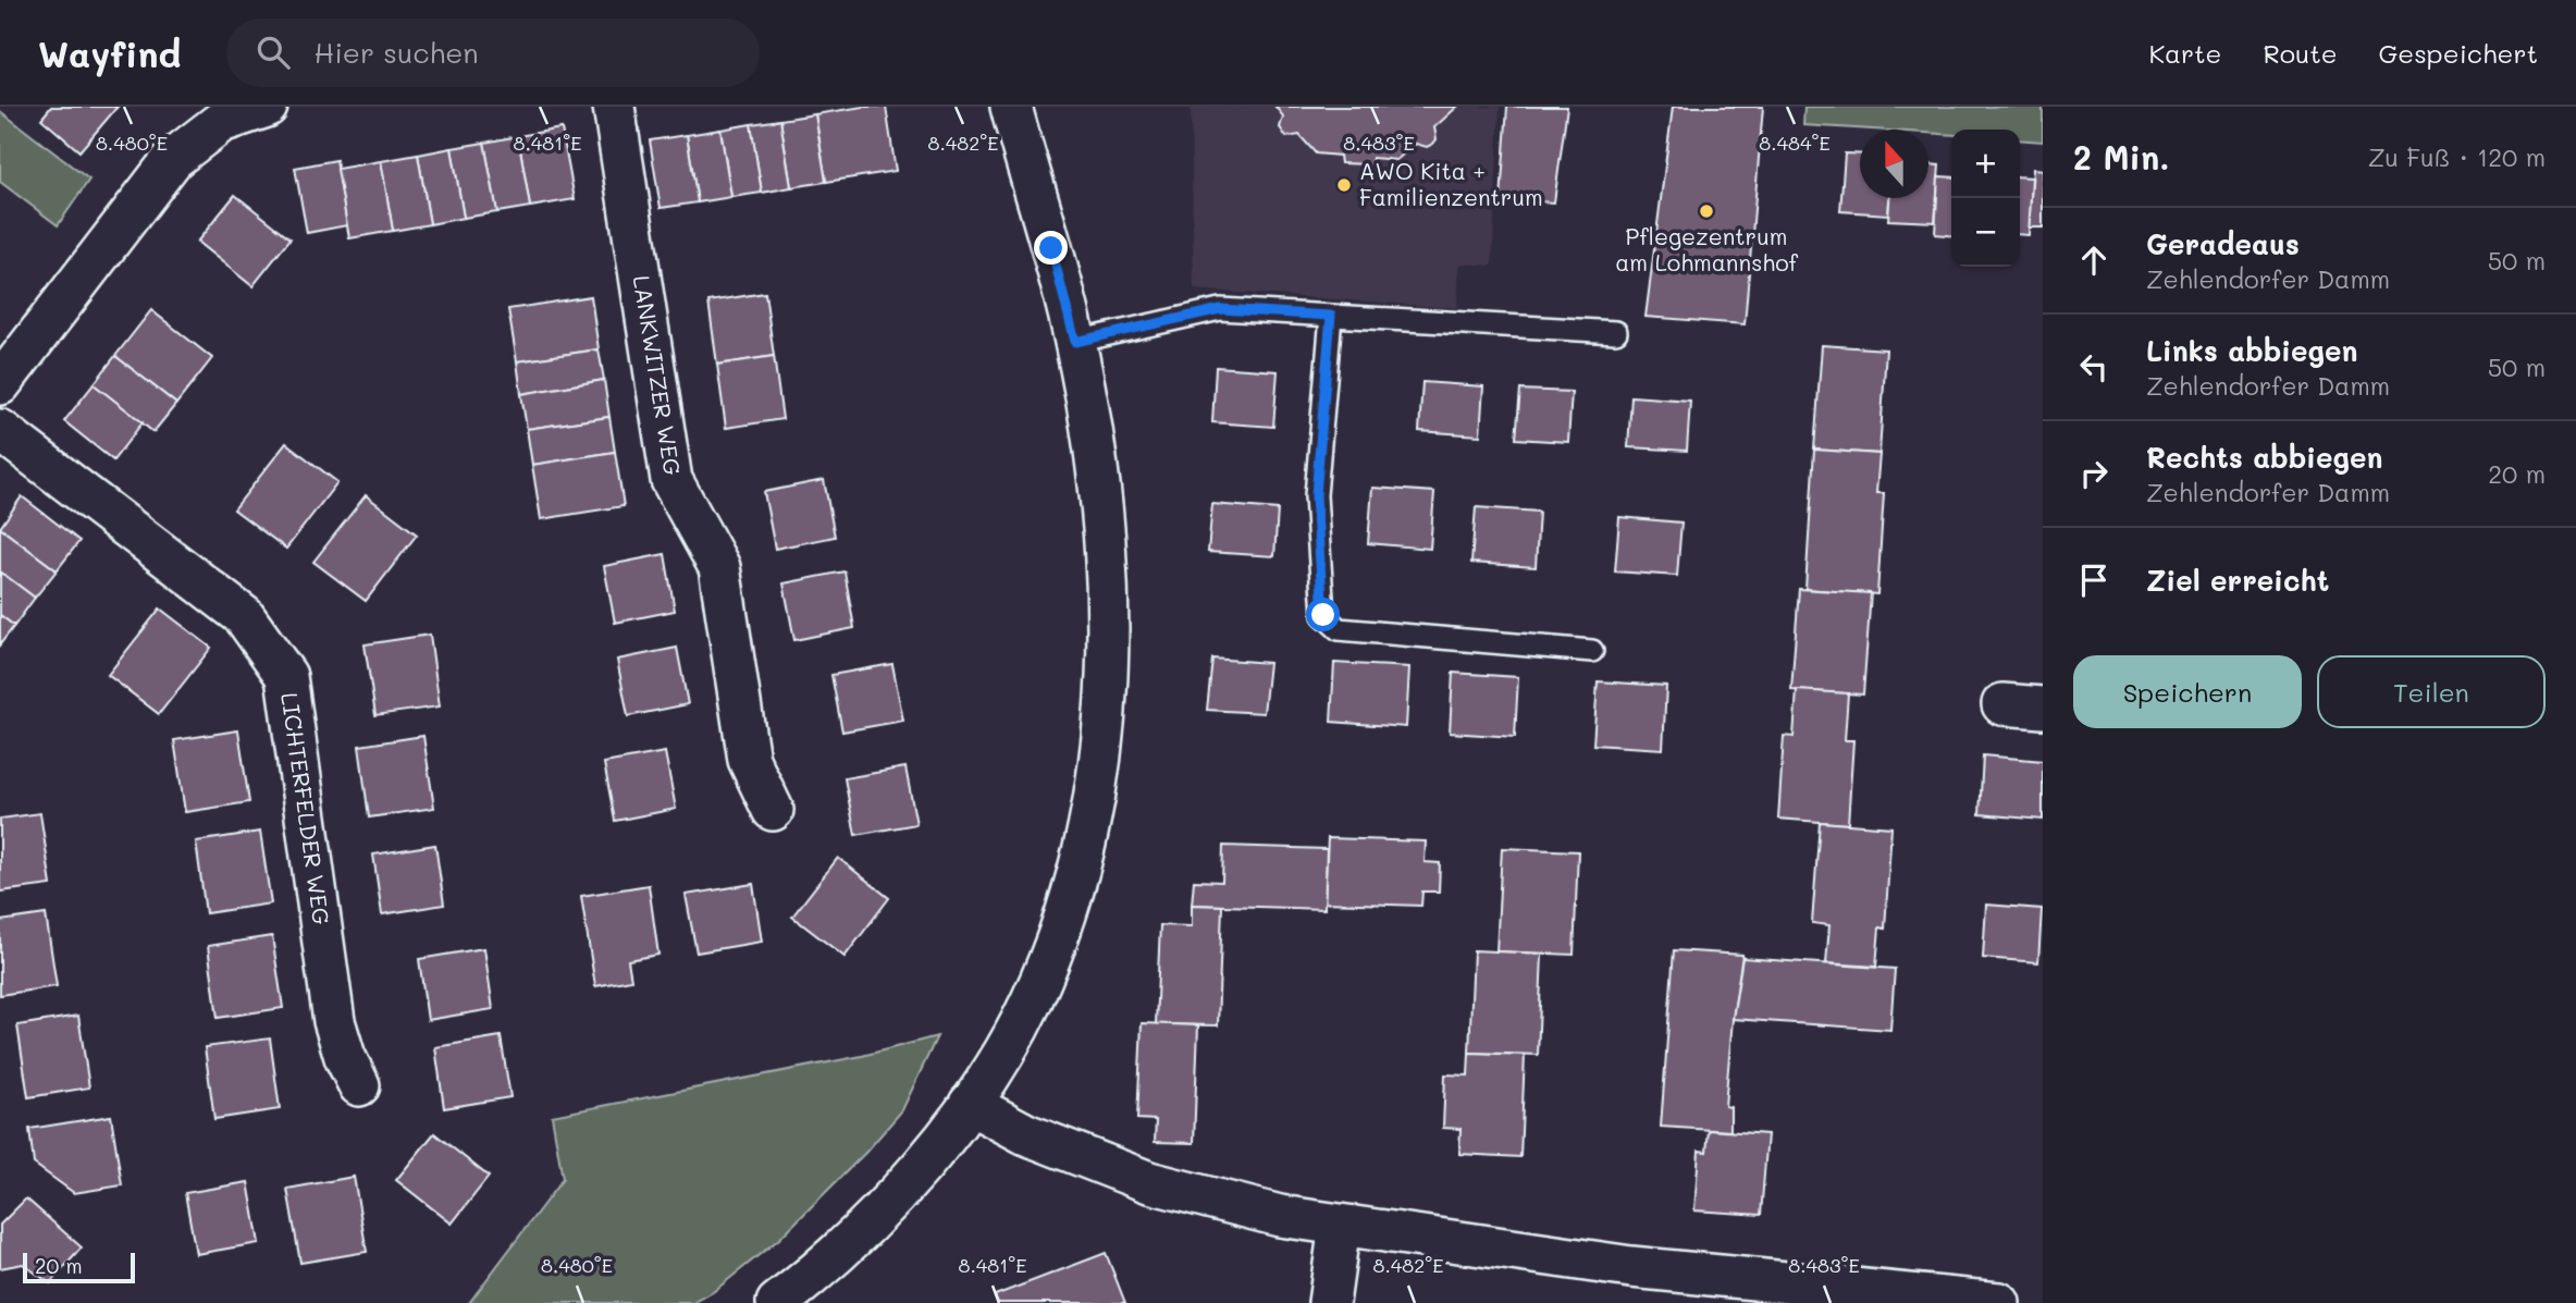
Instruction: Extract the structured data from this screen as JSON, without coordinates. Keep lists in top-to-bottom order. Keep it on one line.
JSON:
{"streets":{"street":["LANKWITZER WEG","LICHTERFELDER WEG"]},"places":["AWO Kita + Familienzentrum","Pflegezentrum am Lohmannshof"],"scale_bar":"20 m","north":"top","page":{"header":"Wayfind","search":"Hier suchen","nav":["Karte","Route","Gespeichert"],"heading":["2 Min.","Zu Fuß · 120 m"],"map_buttons":["+","−"],"list":[["Geradeaus","Zehlendorfer Damm","50 m"],["Links abbiegen","Zehlendorfer Damm","50 m"],["Rechts abbiegen","Zehlendorfer Damm","20 m"],"Ziel erreicht"],"buttons":["Speichern","Teilen"],"scale":"20 m"},"coordinates":["8.480°E","8.481°E","8.482°E","8.483°E","8.484°E"]}
